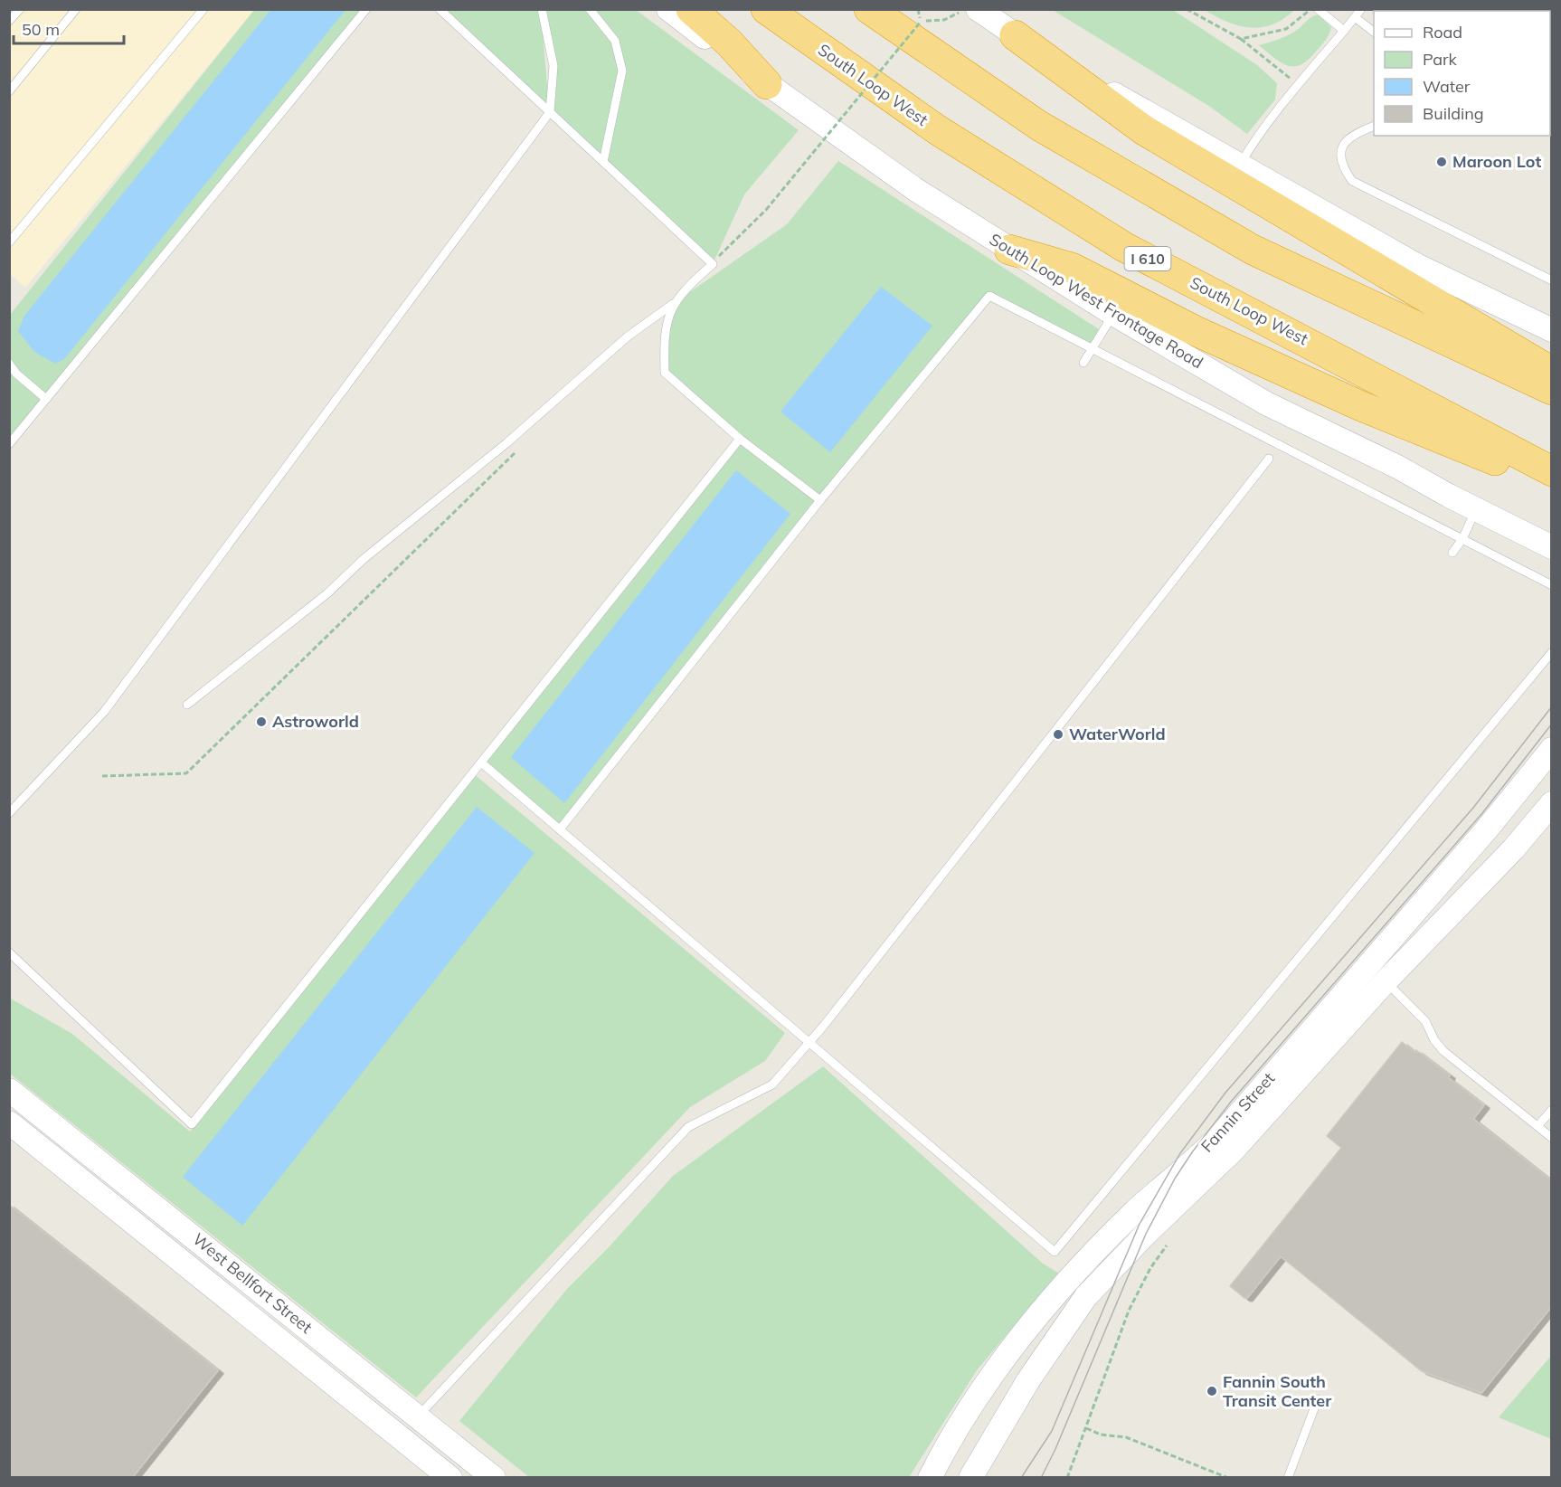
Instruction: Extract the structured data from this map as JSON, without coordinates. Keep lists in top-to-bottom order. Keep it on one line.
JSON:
{"streets":{"highway":["South Loop West","I 610"],"main road":["South Loop West Frontage Road","Fannin Street","West Bellfort Street"]},"places":["Maroon Lot","Astroworld","WaterWorld","Fannin South Transit Center"],"legend":["Road","Park","Water","Building"],"scale_bar":"50 m"}
